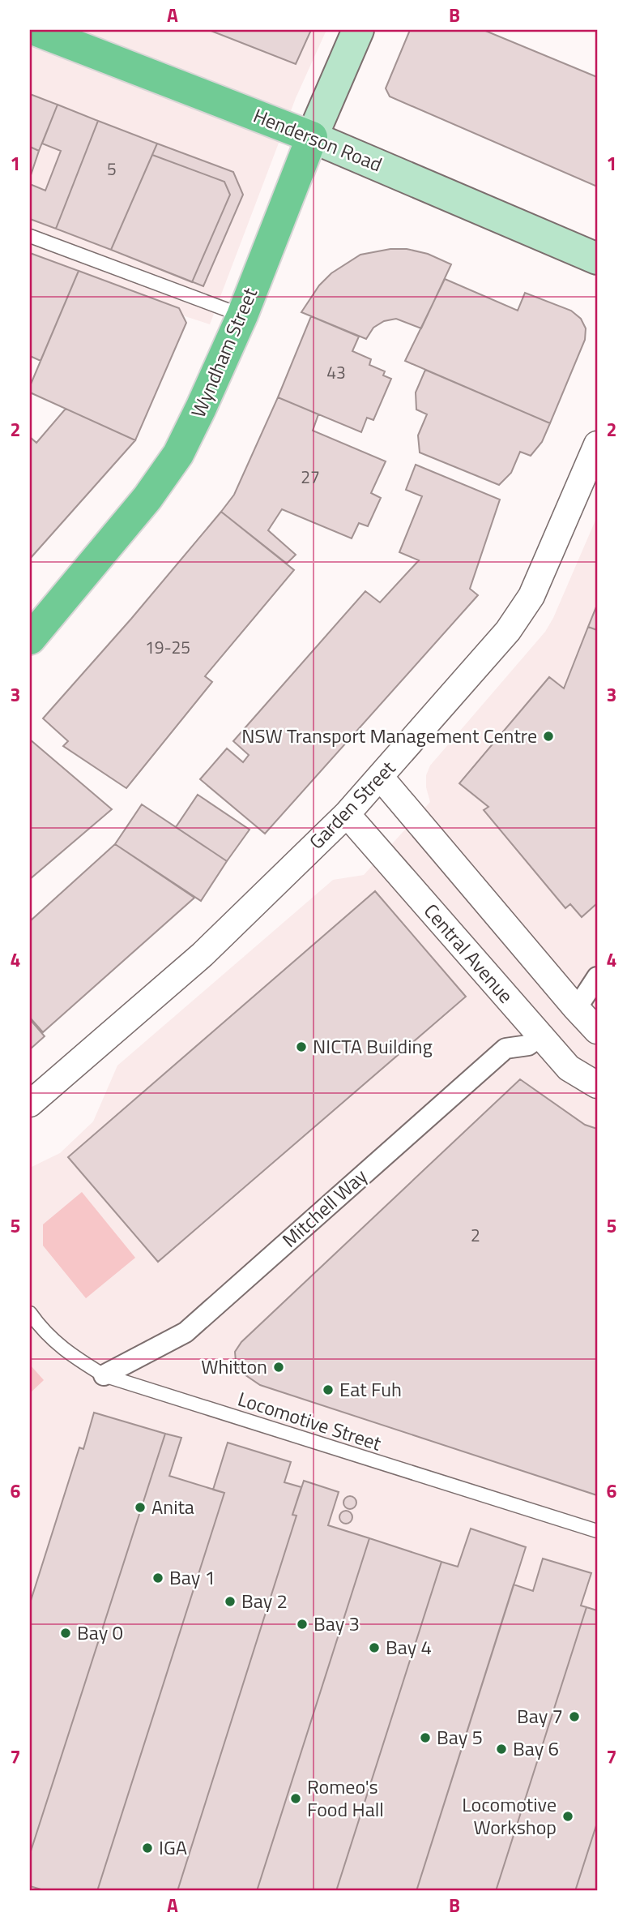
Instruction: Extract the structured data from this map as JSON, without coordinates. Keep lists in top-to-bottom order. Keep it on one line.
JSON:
{"streets":{"main road":["Henderson Road","Wyndham Street"],"street":["Garden Street","Central Avenue","Mitchell Way"],"lane":["Locomotive Street"]},"crossings":[["Henderson Road","Wyndham Street"],["Garden Street","Central Avenue"],["Central Avenue","Mitchell Way"],["Mitchell Way","Locomotive Street"]],"places":["NSW Transport Management Centre","NICTA Building","Whitton","Eat Fuh","Anita","Bay 1","Bay 2","Bay 3","Bay 0","Bay 4","Bay 7","Bay 5","Bay 6","Romeo's Food Hall","Locomotive Workshop","IGA"],"house_numbers":["5","43","27","19-25","2"],"grid":{"columns":["A","B"],"rows":["1","2","3","4","5","6","7"]}}
